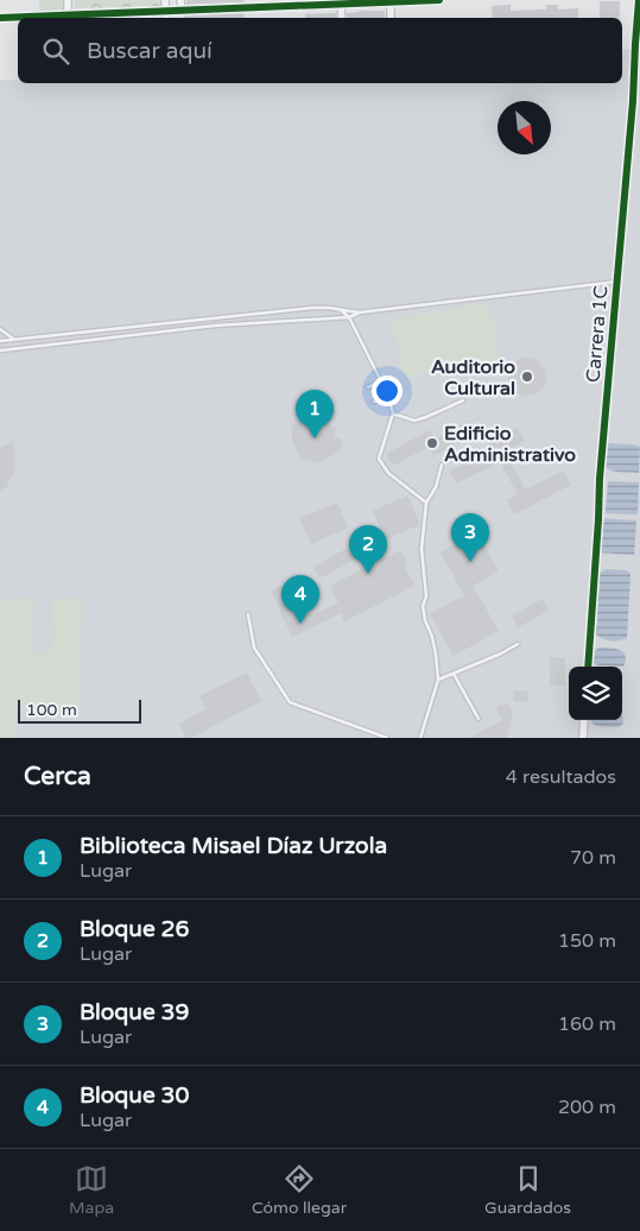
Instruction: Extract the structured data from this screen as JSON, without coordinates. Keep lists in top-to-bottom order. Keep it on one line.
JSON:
{"streets":{"street":["Carrera 1C"]},"places":["Auditorio Cultural","Edificio Administrativo"],"scale_bar":"100 m","north":"bottom right","page":{"search":"Buscar aquí","pins":["1","3","2","4"],"scale":"100 m","heading":["Cerca","4 resultados"],"list":[{"mark":"1","name":"Biblioteca Misael Díaz Urzola","note":"Lugar","value":"70 m"},{"mark":"2","name":"Bloque 26","note":"Lugar","value":"150 m"},{"mark":"3","name":"Bloque 39","note":"Lugar","value":"160 m"},{"mark":"4","name":"Bloque 30","note":"Lugar","value":"200 m"}],"nav":["Mapa","Cómo llegar","Guardados"]}}
